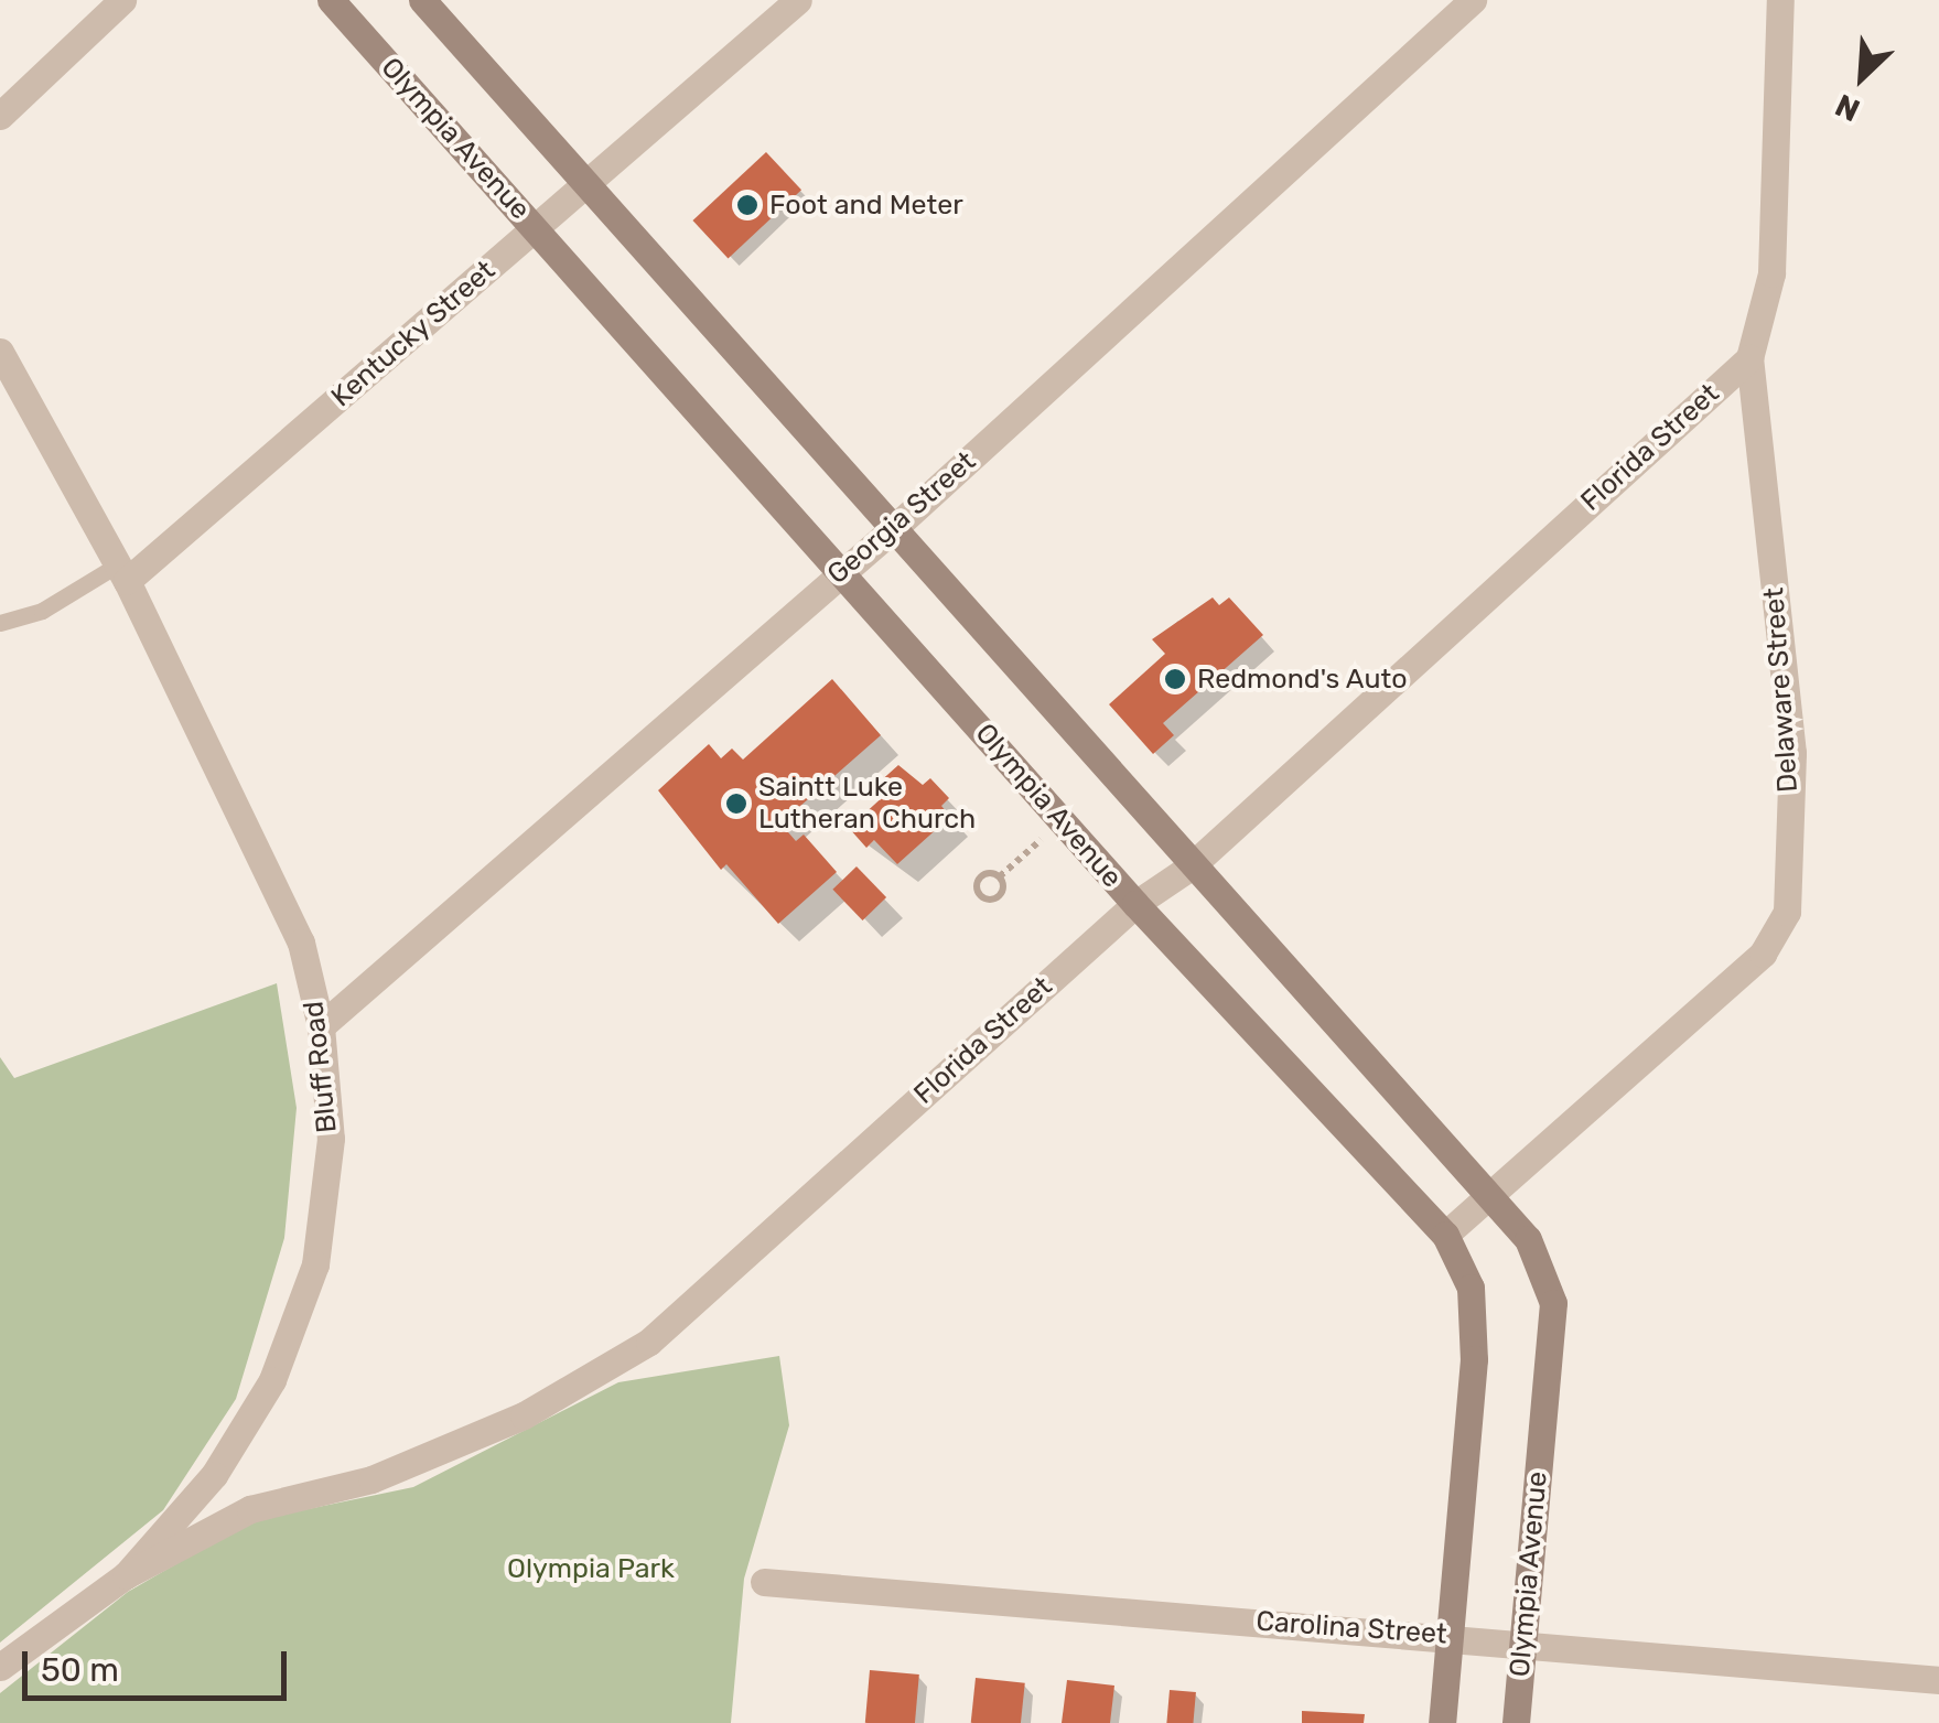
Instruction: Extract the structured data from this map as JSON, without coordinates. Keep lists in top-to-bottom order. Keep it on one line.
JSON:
{"streets":{"main road":["Olympia Avenue"],"street":["Kentucky Street","Florida Street","Georgia Street","Delaware Street","Bluff Road","Carolina Street"]},"crossings":[["Olympia Avenue","Kentucky Street"],["Olympia Avenue","Florida Street"],["Olympia Avenue","Georgia Street"],["Olympia Avenue","Delaware Street"],["Olympia Avenue","Carolina Street"],["Kentucky Street","Bluff Road"],["Florida Street","Delaware Street"],["Florida Street","Bluff Road"],["Georgia Street","Bluff Road"]],"parks":["Olympia Park"],"places":["Foot and Meter","Redmond's Auto","Saintt Luke Lutheran Church"],"scale_bar":"50 m","north":"bottom left"}
